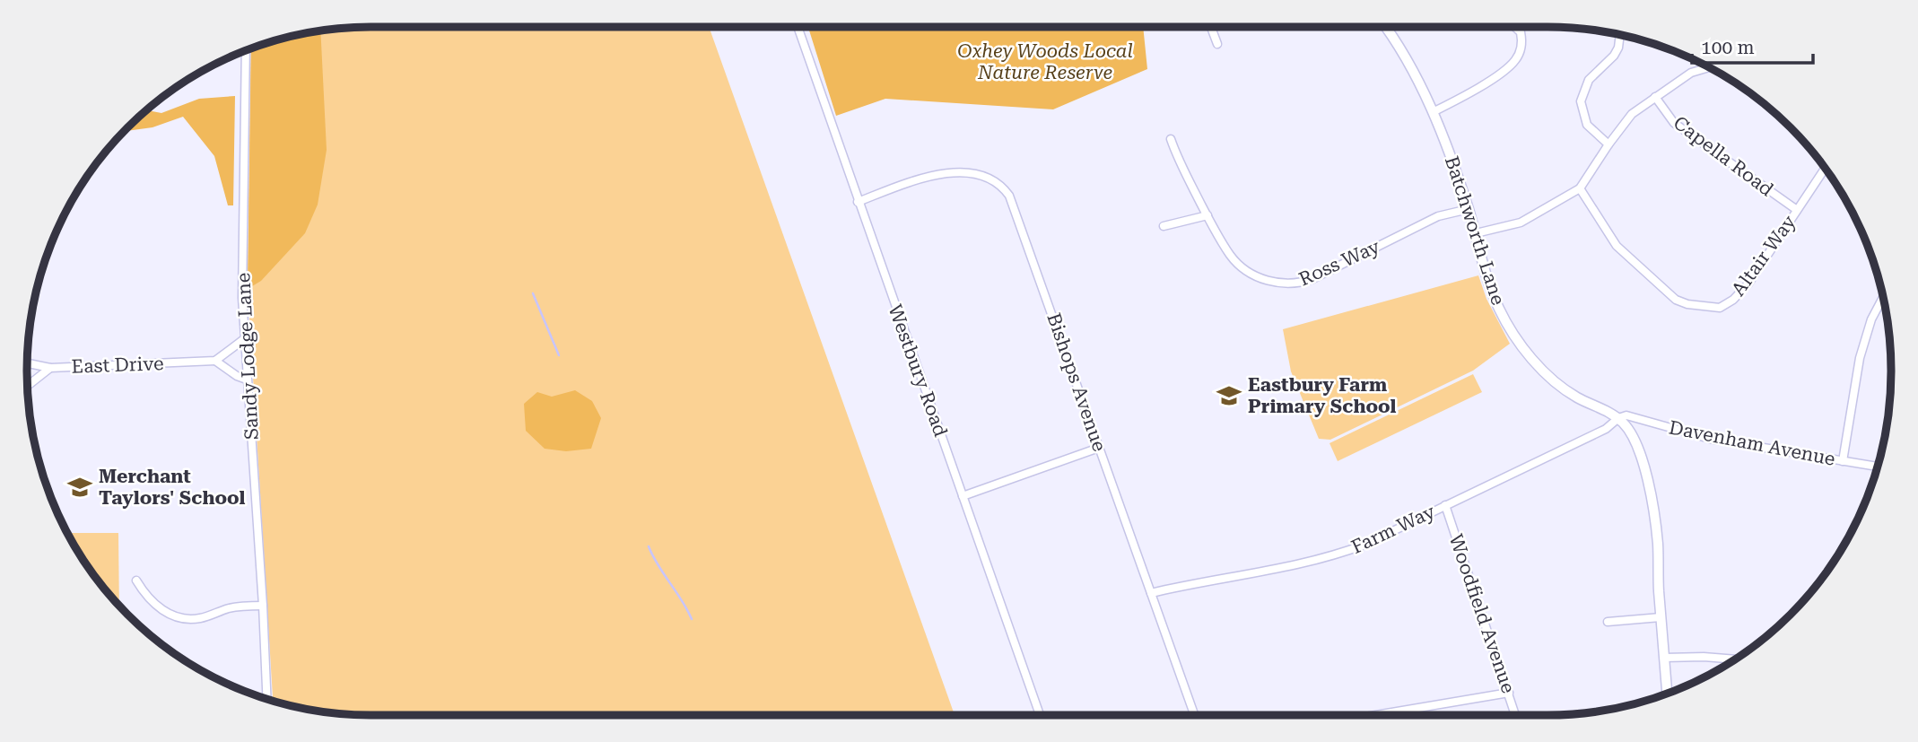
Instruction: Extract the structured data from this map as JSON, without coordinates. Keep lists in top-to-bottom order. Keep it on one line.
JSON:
{"streets":{"street":["Capella Road","Batchworth Lane","Altair Way","Ross Way","Sandy Lodge Lane","East Drive","Westbury Road","Bishops Avenue","Davenham Avenue","Farm Way","Woodfield Avenue"]},"crossings":[["Capella Road","Altair Way"],["Batchworth Lane","Ross Way"],["Batchworth Lane","Davenham Avenue"],["Batchworth Lane","Farm Way"],["Westbury Road","Bishops Avenue"],["Bishops Avenue","Farm Way"],["Davenham Avenue","Farm Way"],["Farm Way","Woodfield Avenue"]],"parks":["Oxhey Woods Local Nature Reserve"],"places":{"school or university":["Eastbury Farm Primary School","Merchant Taylors' School"]},"scale_bar":"100 m"}
